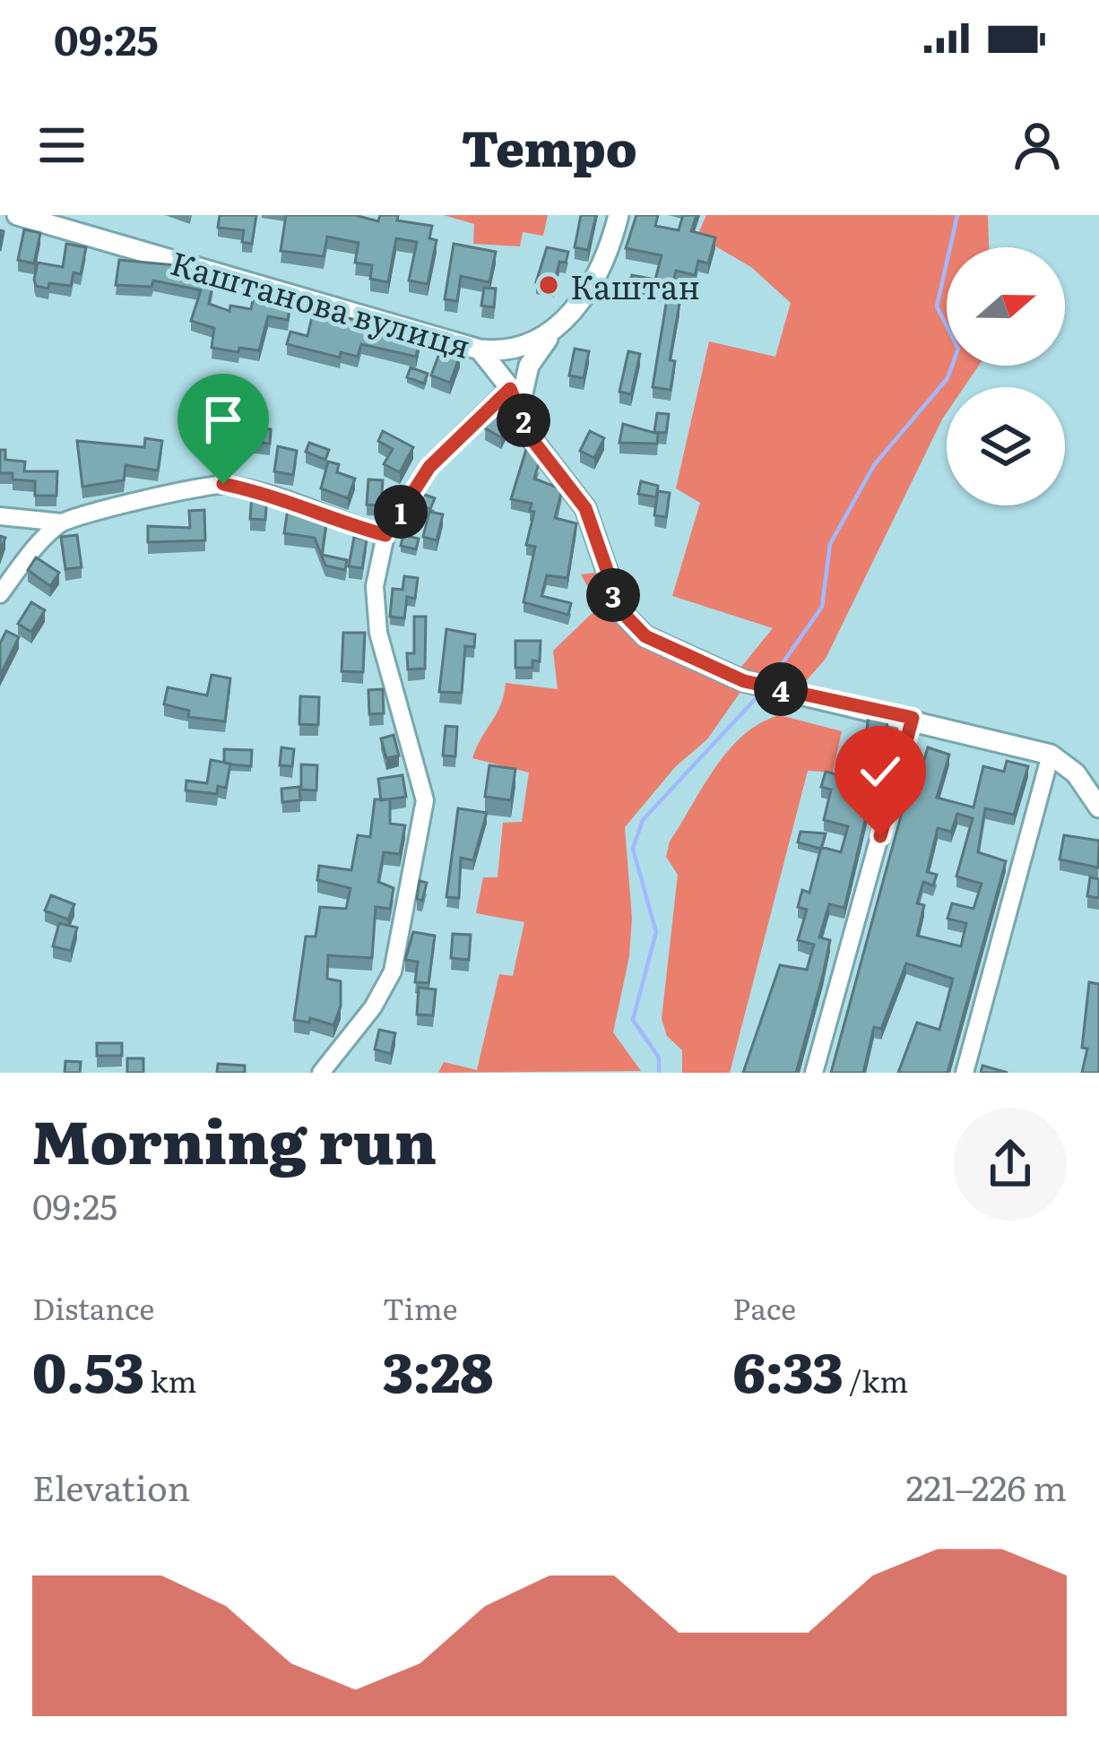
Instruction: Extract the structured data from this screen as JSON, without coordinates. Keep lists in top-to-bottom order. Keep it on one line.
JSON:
{"streets":{"main road":["Каштанова вулиця"]},"places":["Каштан"],"north":"right","page":{"status":"09:25","header":"Tempo","pins":["2","1","3","4"],"heading":["Morning run","09:25"],"stats":[["Distance","0.53 km"],["Time","3:28"],["Pace","6:33 /km"]],"chart":["Elevation","221–226 m"]}}
